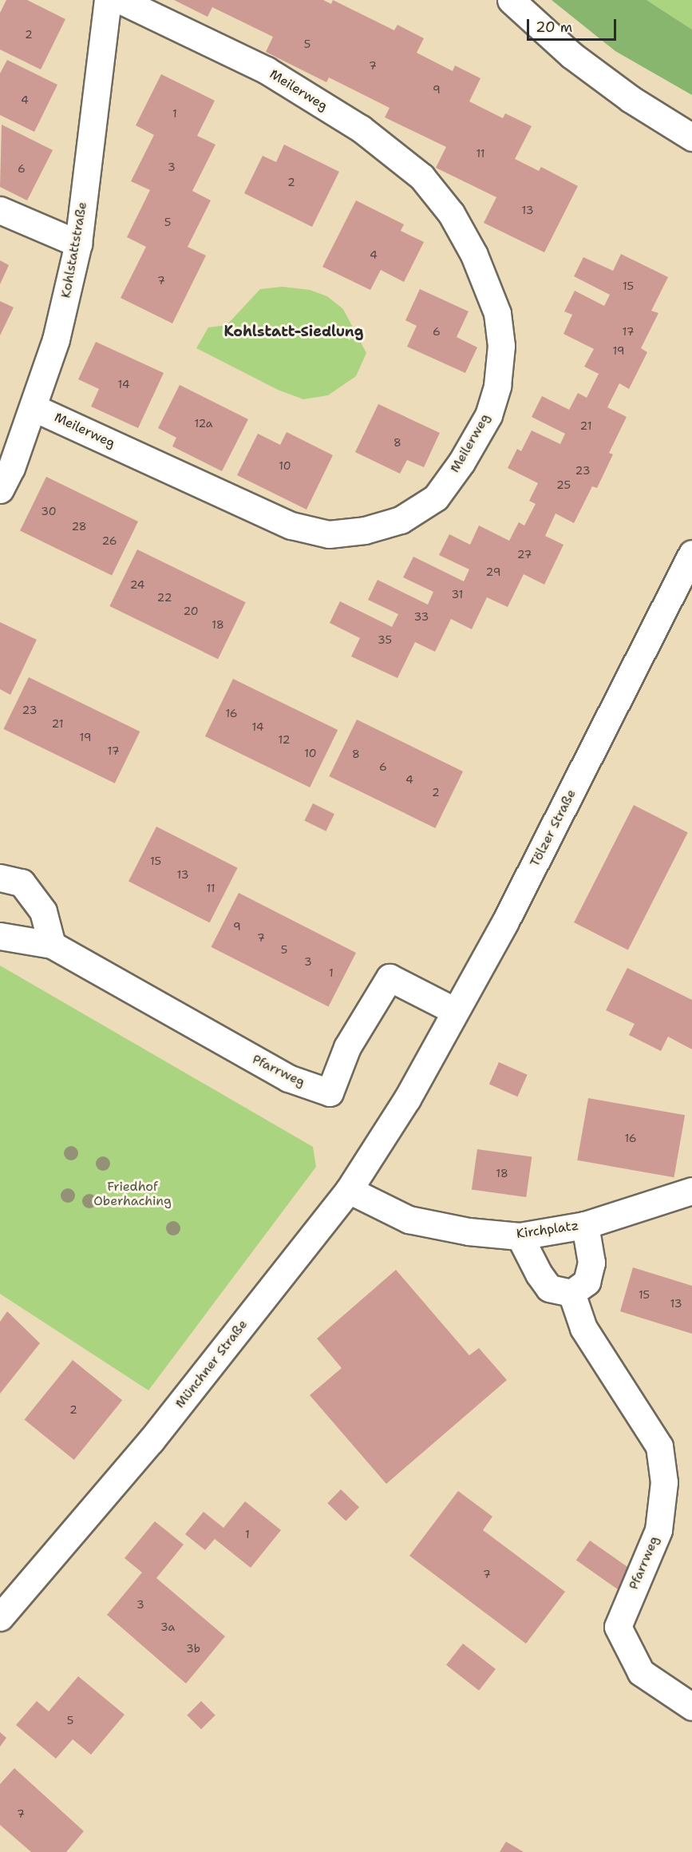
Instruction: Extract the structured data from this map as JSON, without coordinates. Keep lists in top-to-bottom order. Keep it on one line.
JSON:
{"streets":{"street":["Meilerweg","Kohlstattstraße","Tölzer Straße","Pfarrweg","Kirchplatz","Münchner Straße"]},"crossings":[["Meilerweg","Kohlstattstraße"],["Tölzer Straße","Pfarrweg"],["Tölzer Straße","Münchner Straße"],["Kirchplatz","Münchner Straße"]],"districts":["Kohlstatt-Siedlung"],"parks":["Friedhof Oberhaching"],"house_numbers":["2","5","7","9","4","1","11","3","6","2","13","5","4","7","15","6","17","19","14","12a","21","8","10","23","25","30","28","26","27","29","24","31","22","20","33","18","35","23","16","21","14","19","12","17","10","8","6","4","2","15","13","11","9","7","5","3","1","16","18","15","13","2","1","7","3","3a","3b","5","7"],"scale_bar":"20 m"}
